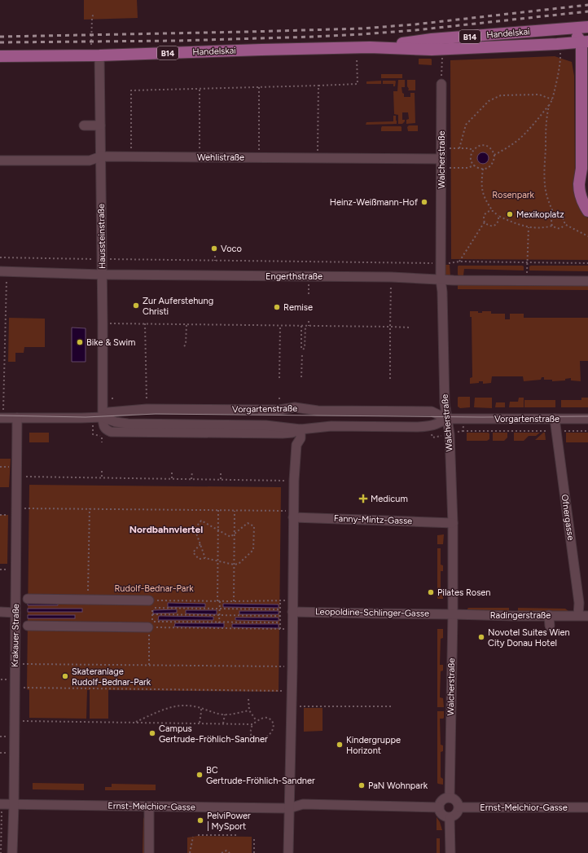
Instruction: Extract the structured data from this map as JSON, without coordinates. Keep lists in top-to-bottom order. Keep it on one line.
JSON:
{"streets":{"main road":["Handelskai","B14"],"street":["Wehlistraße","Walcherstraße","Haussteinstraße","Engerthstraße","Vorgartenstraße","Ofnergasse","Fanny-Mintz-Gasse","Leopoldine-Schlinger-Gasse","Radingerstraße","Krakauer Straße","Ernst-Melchior-Gasse"]},"crossings":[["Handelskai","Haussteinstraße"],["Wehlistraße","Walcherstraße"],["Wehlistraße","Haussteinstraße"],["Walcherstraße","Engerthstraße"],["Walcherstraße","Vorgartenstraße"],["Walcherstraße","Fanny-Mintz-Gasse"],["Walcherstraße","Leopoldine-Schlinger-Gasse"],["Walcherstraße","Radingerstraße"],["Walcherstraße","Ernst-Melchior-Gasse"],["Haussteinstraße","Engerthstraße"],["Haussteinstraße","Vorgartenstraße"],["Vorgartenstraße","Ofnergasse"],["Vorgartenstraße","Krakauer Straße"],["Ofnergasse","Radingerstraße"],["Leopoldine-Schlinger-Gasse","Radingerstraße"],["Krakauer Straße","Ernst-Melchior-Gasse"]],"districts":["Nordbahnviertel"],"parks":["Rosenpark","Rudolf-Bednar-Park"],"places":{"other":["Heinz-Weißmann-Hof","Mexikoplatz","Voco","Zur Auferstehung Christi","Remise","Bike & Swim","Pilates Rosen","Novotel Suites Wien City Donau Hotel","Skateranlage Rudolf-Bednar-Park","Campus Gertrude-Fröhlich-Sandner","Kindergruppe Horizont","BC Gertrude-Fröhlich-Sandner","PaN Wohnpark","PelviPower | MySport"],"health":["Medicum"]}}
